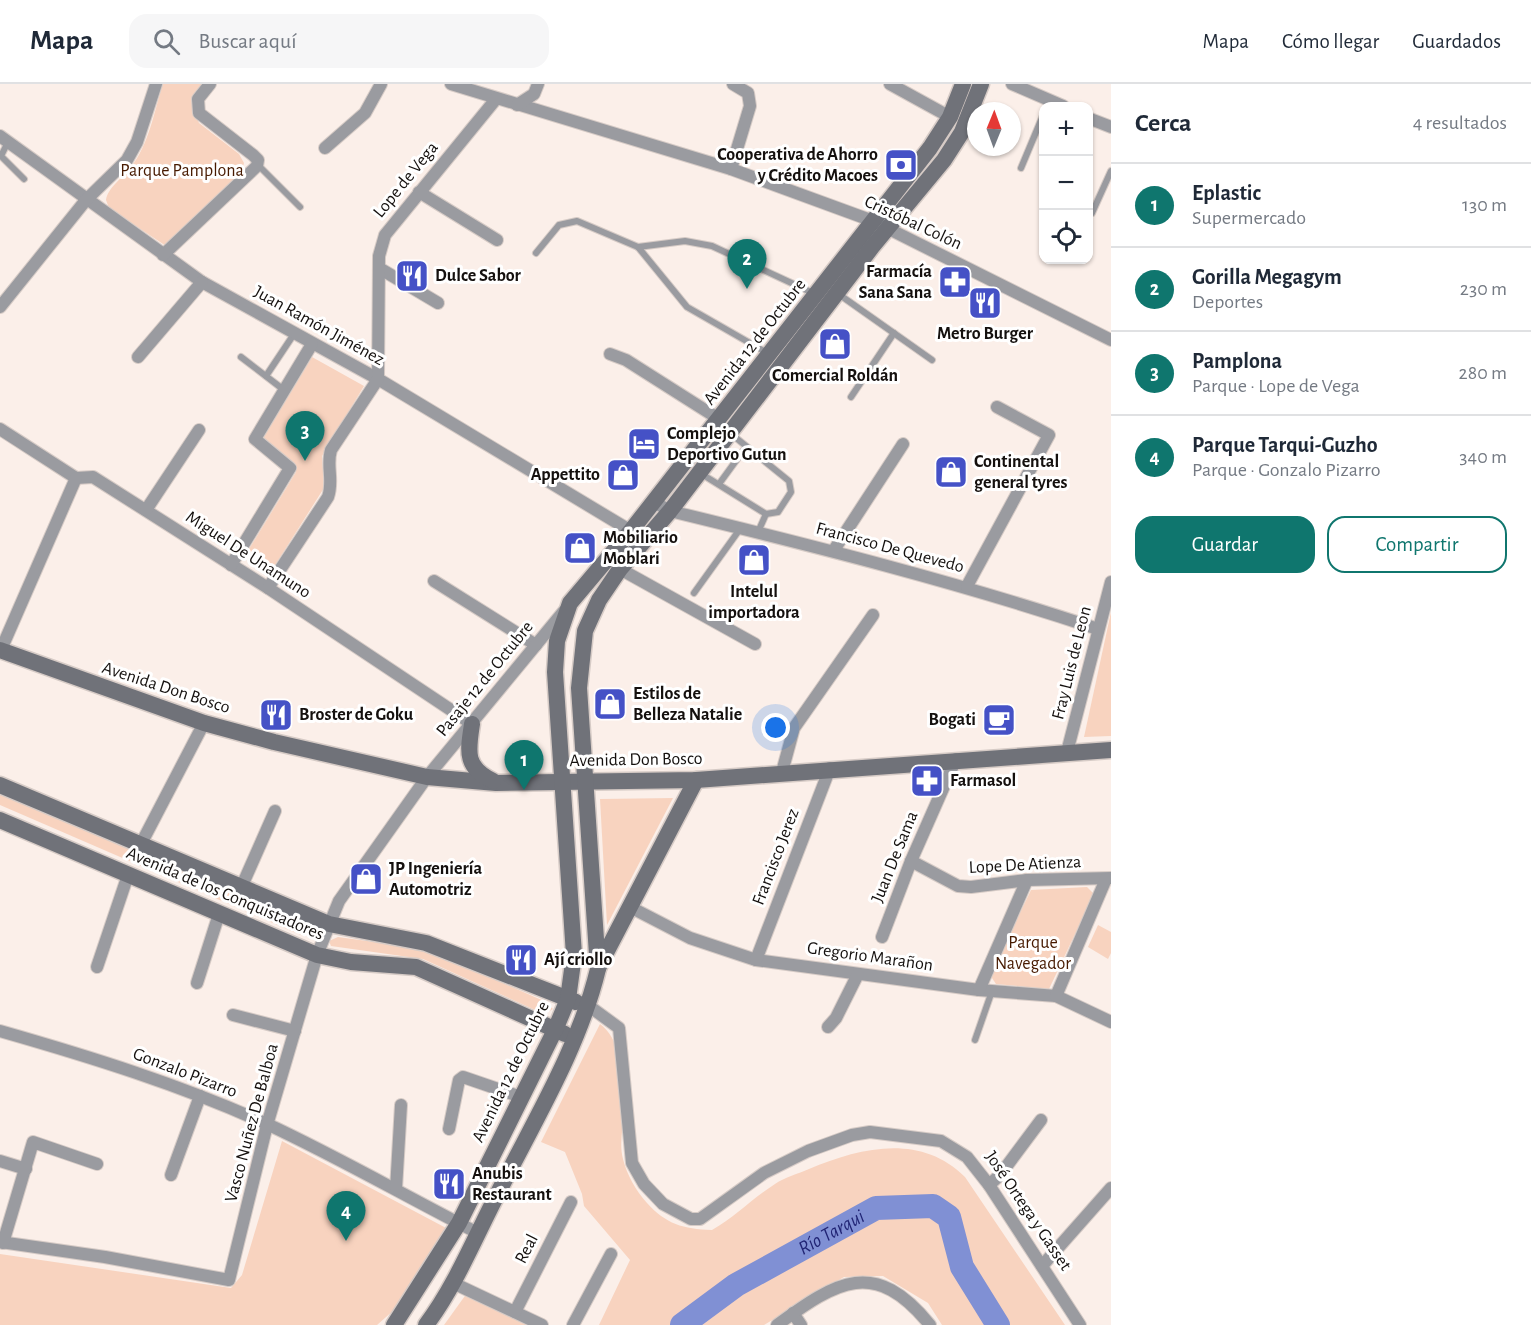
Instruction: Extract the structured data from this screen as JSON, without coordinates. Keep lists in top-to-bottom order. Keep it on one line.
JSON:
{"streets":{"main road":["Avenida 12 de Octubre","Avenida Don Bosco","Avenida de los Conquistadores","José Ortega y Gasset"],"street":["Lope de Vega","Cristóbal Colón","Juan Ramón Jiménez","Francisco De Quevedo","Miguel De Unamuno","Fray Luis de Leon","Pasaje 12 de Octubre","Francisco Jerez","Juan De Sama","Lope De Atienza","Gregorio Marañon","Gonzalo Pizarro","Vasco Nuñez De Balboa","Real"]},"crossings":[["Lope de Vega","Cristóbal Colón"],["Lope de Vega","Juan Ramón Jiménez"],["Cristóbal Colón","Avenida 12 de Octubre"],["Juan Ramón Jiménez","Avenida 12 de Octubre"],["Avenida 12 de Octubre","Francisco De Quevedo"],["Avenida 12 de Octubre","Pasaje 12 de Octubre"],["Avenida 12 de Octubre","Avenida Don Bosco"],["Avenida 12 de Octubre","Avenida de los Conquistadores"],["Avenida 12 de Octubre","Gonzalo Pizarro"],["Avenida 12 de Octubre","José Ortega y Gasset"],["Francisco De Quevedo","Fray Luis de Leon"],["Miguel De Unamuno","Pasaje 12 de Octubre"],["Fray Luis de Leon","Avenida Don Bosco"],["Pasaje 12 de Octubre","Avenida Don Bosco"],["Pasaje 12 de Octubre","Vasco Nuñez De Balboa"],["Avenida Don Bosco","Francisco Jerez"],["Avenida Don Bosco","Juan De Sama"],["Avenida Don Bosco","Vasco Nuñez De Balboa"],["Francisco Jerez","Gregorio Marañon"],["Juan De Sama","Lope De Atienza"],["Avenida de los Conquistadores","Vasco Nuñez De Balboa"],["Avenida de los Conquistadores","José Ortega y Gasset"],["Gonzalo Pizarro","Vasco Nuñez De Balboa"]],"water":["Río Tarqui"],"parks":["Parque Pamplona","Parque Navegador"],"places":{"bank":["Cooperativa de Ahorro y Crédito Macoes"],"restaurant":["Dulce Sabor","Metro Burger","Broster de Goku","Ají criollo","Anubis Restaurant"],"pharmacy":["Farmacía Sana Sana","Farmasol"],"shop":["Comercial Roldán","Continental general tyres","Appettito","Mobiliario Moblari","Intelul importadora","Estilos de Belleza Natalie","JP Ingeniería Automotriz"],"hotel":["Complejo Deportivo Gutun"],"cafe":["Bogati"]},"north":"top","page":{"header":"Mapa","search":"Buscar aquí","nav":["Mapa","Cómo llegar","Guardados"],"heading":["Cerca","4 resultados"],"map_buttons":["+","−"],"list":[{"mark":"1","name":"Eplastic","note":"Supermercado","value":"130 m"},{"mark":"2","name":"Gorilla Megagym","note":"Deportes","value":"230 m"},{"mark":"3","name":"Pamplona","note":"Parque · Lope de Vega","value":"280 m"},{"mark":"4","name":"Parque Tarqui-Guzho","note":"Parque · Gonzalo Pizarro","value":"340 m"}],"pins":["2","3","1","4"],"buttons":["Guardar","Compartir"]}}
